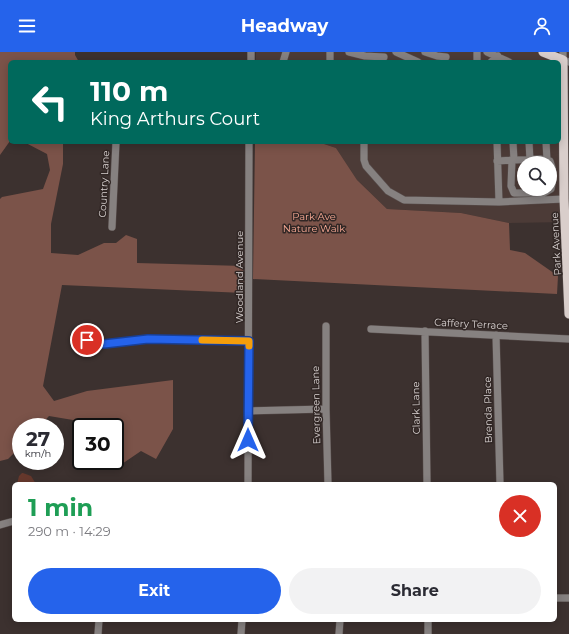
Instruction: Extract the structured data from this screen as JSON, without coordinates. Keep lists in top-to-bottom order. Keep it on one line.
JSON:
{"streets":{"main road":["Park Avenue"],"street":["Country Lane","Woodland Avenue","Caffery Terrace","Evergreen Lane","Clark Lane","Brenda Place"]},"crossings":[["Caffery Terrace","Clark Lane"],["Caffery Terrace","Brenda Place"]],"parks":["Park Ave Nature Walk"],"page":{"header":"Headway","turn":["110 m","King Arthurs Court"],"speed":"27 km/h","limit":"30","heading":["1 min","290 m · 14:29"],"buttons":["Exit","Share"]}}
